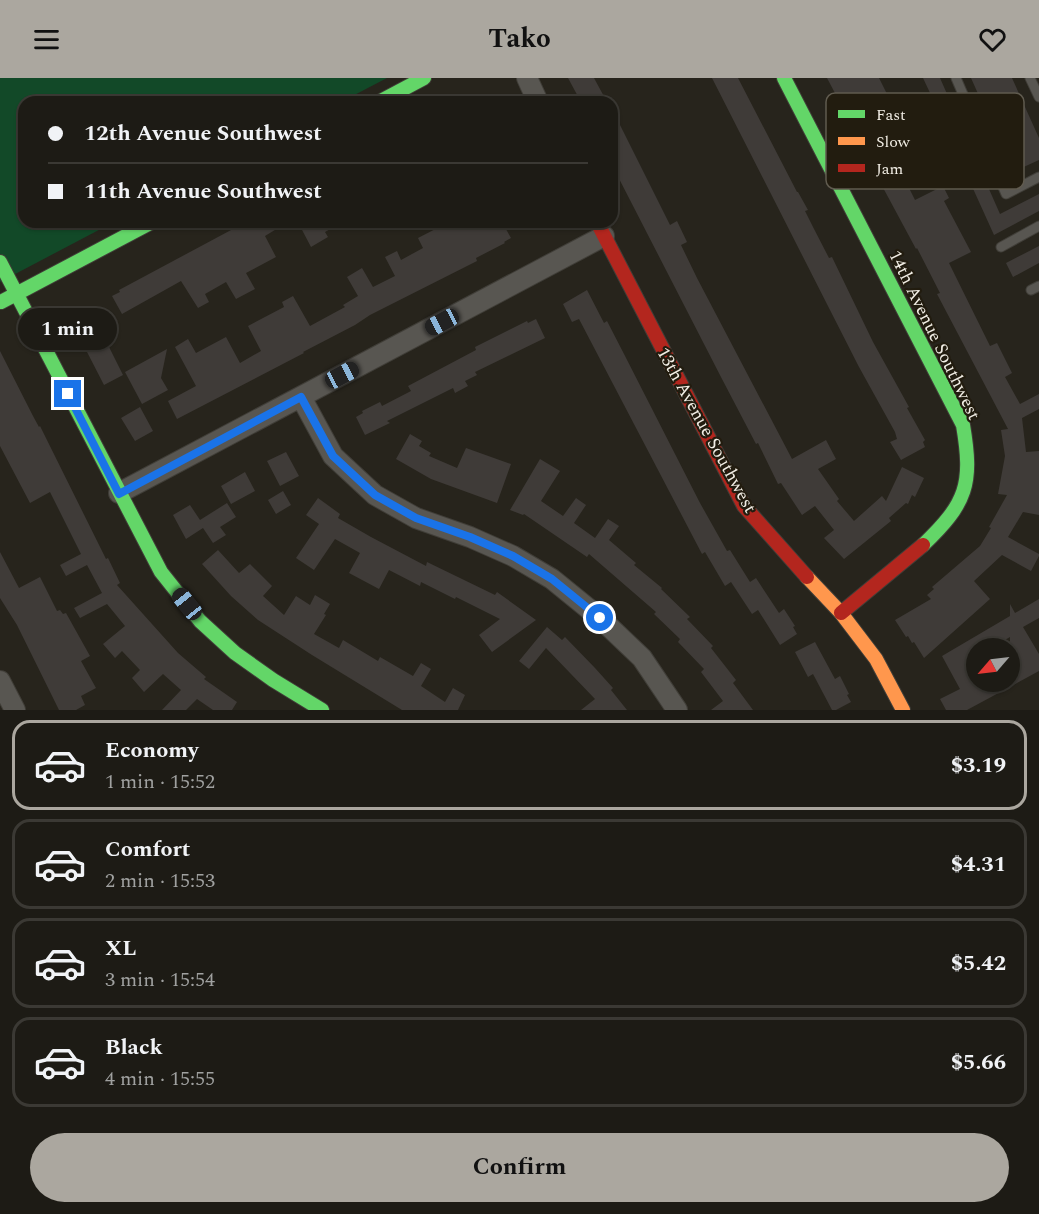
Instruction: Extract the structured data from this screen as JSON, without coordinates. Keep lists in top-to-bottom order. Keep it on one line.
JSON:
{"streets":{"street":["14th Avenue Southwest","13th Avenue Southwest"]},"crossings":[["14th Avenue Southwest","13th Avenue Southwest"]],"legend":["Fast","Slow","Jam"],"north":"bottom left","page":{"header":"Tako","banner":["12th Avenue Southwest","11th Avenue Southwest"],"bubble":"1 min","list":[{"name":"Economy","note":"1 min · 15:52","value":"$3.19"},{"name":"Comfort","note":"2 min · 15:53","value":"$4.31"},{"name":"XL","note":"3 min · 15:54","value":"$5.42"},{"name":"Black","note":"4 min · 15:55","value":"$5.66"}],"buttons":"Confirm"}}
